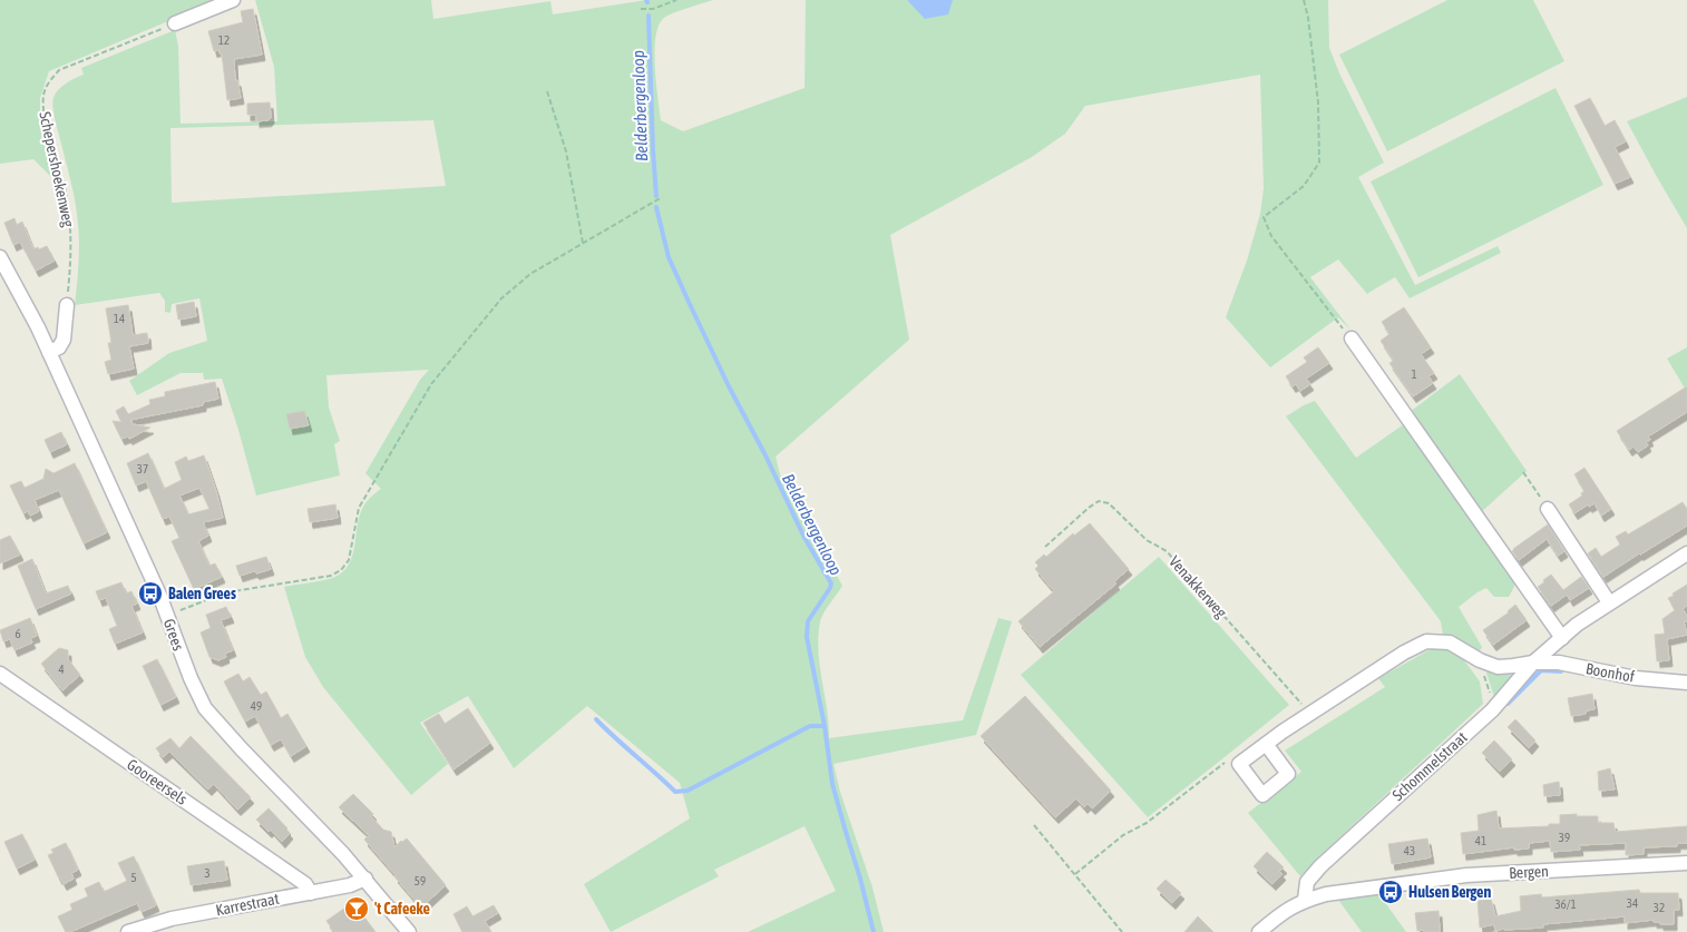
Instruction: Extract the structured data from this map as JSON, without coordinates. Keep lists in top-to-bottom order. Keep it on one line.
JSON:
{"streets":{"street":["Grees","Boonhof","Schommelstraat","Gooreersels","Bergen","Karrestraat"],"path":["Schepershoekenweg","Venakkerweg"]},"crossings":[["Grees","Karrestraat"],["Boonhof","Schommelstraat"],["Schommelstraat","Bergen"],["Gooreersels","Karrestraat"]],"water":["Belderbergenloop"],"places":{"bus stop":["Balen Grees","Hulsen Bergen"],"bar":["'t Cafeeke"]},"house_numbers":["12","14","1","37","6","4","49","39","41","43","3","5","59","34","36/1","32"]}
